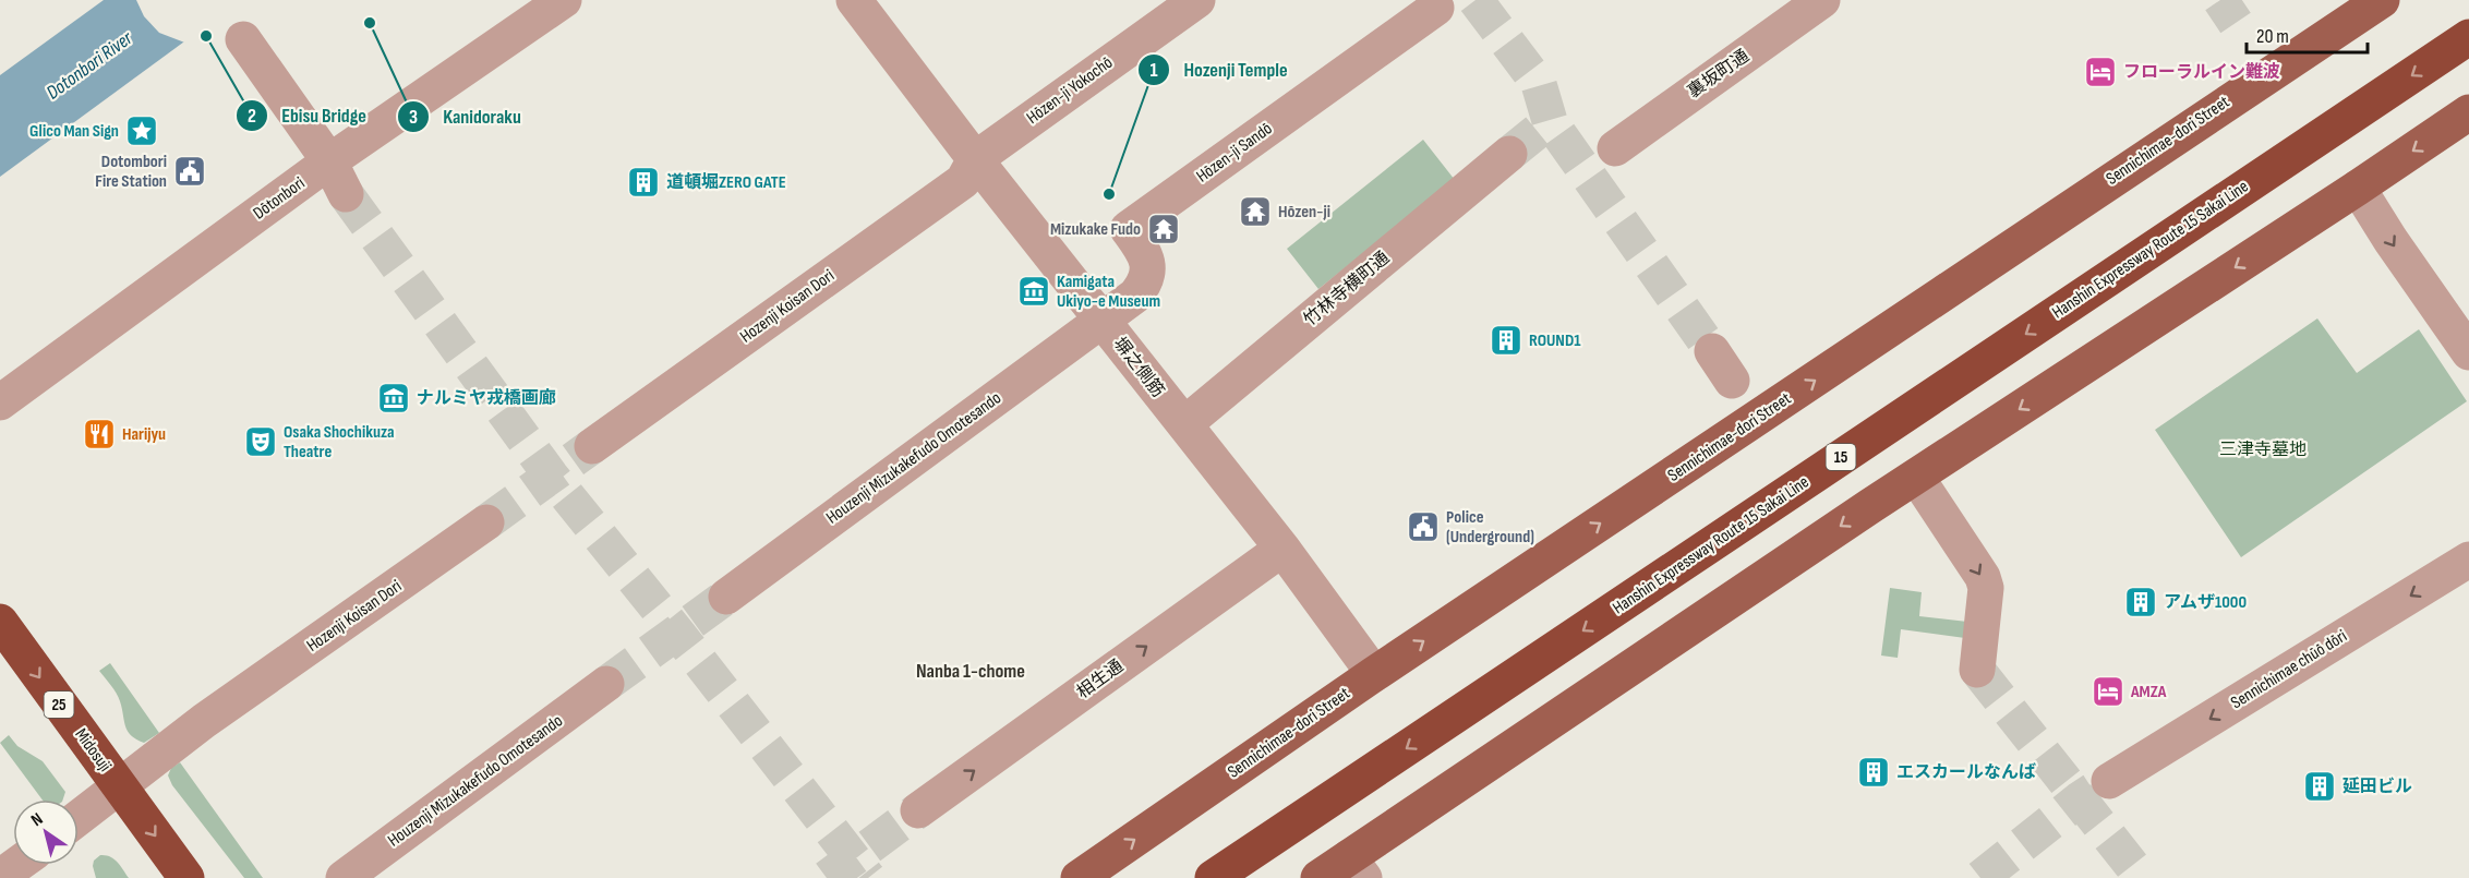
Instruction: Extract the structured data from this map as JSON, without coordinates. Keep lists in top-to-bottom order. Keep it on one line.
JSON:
{"streets":{"highway":["Hanshin Expressway Route 15 Sakai Line","15","25","Midosuji"],"main road":["Sennichimae-dori Street"],"street":["裏坂町通","Hōzen-ji Yokochō","Hōzen-ji Sandō","Dōtonbori","竹林寺横町通","Hozenji Koisan Dori","塀之側筋","Houzenji Mizukakefudo Omotesando","Sennichimae chūō dōri","相生通"]},"crossings":[["Hōzen-ji Yokochō","Hozenji Koisan Dori"],["Hōzen-ji Yokochō","塀之側筋"],["Sennichimae-dori Street","塀之側筋"],["Hōzen-ji Sandō","塀之側筋"],["Hōzen-ji Sandō","Houzenji Mizukakefudo Omotesando"],["竹林寺横町通","塀之側筋"],["Hozenji Koisan Dori","塀之側筋"],["Hozenji Koisan Dori","Midosuji"],["塀之側筋","Houzenji Mizukakefudo Omotesando"],["塀之側筋","相生通"]],"one_way":["Hanshin Expressway Route 15 Sakai Line","Sennichimae chūō dōri","相生通","Midosuji"],"districts":["Nanba 1-chome"],"water":["Dotonbori River"],"parks":["三津寺墓地"],"places":{"other":["Kanidoraku","Ebisu Bridge","Hozenji Temple"],"hotel":["フローラルイン難波","AMZA"],"place":["Glico Man Sign"],"public building":["Dotombori Fire Station","Police (Underground)"],"building":["道頓堀ZERO GATE","ROUND1","アムザ1000","エスカールなんば","延田ビル"],"temple":["Hōzen-ji","Mizukake Fudo"],"museum":["Kamigata Ukiyo-e Museum","ナルミヤ戎橋画廊"],"restaurant":["Harijyu"],"theatre":["Osaka Shochikuza Theatre"]},"scale_bar":"20 m","north":"top left"}
